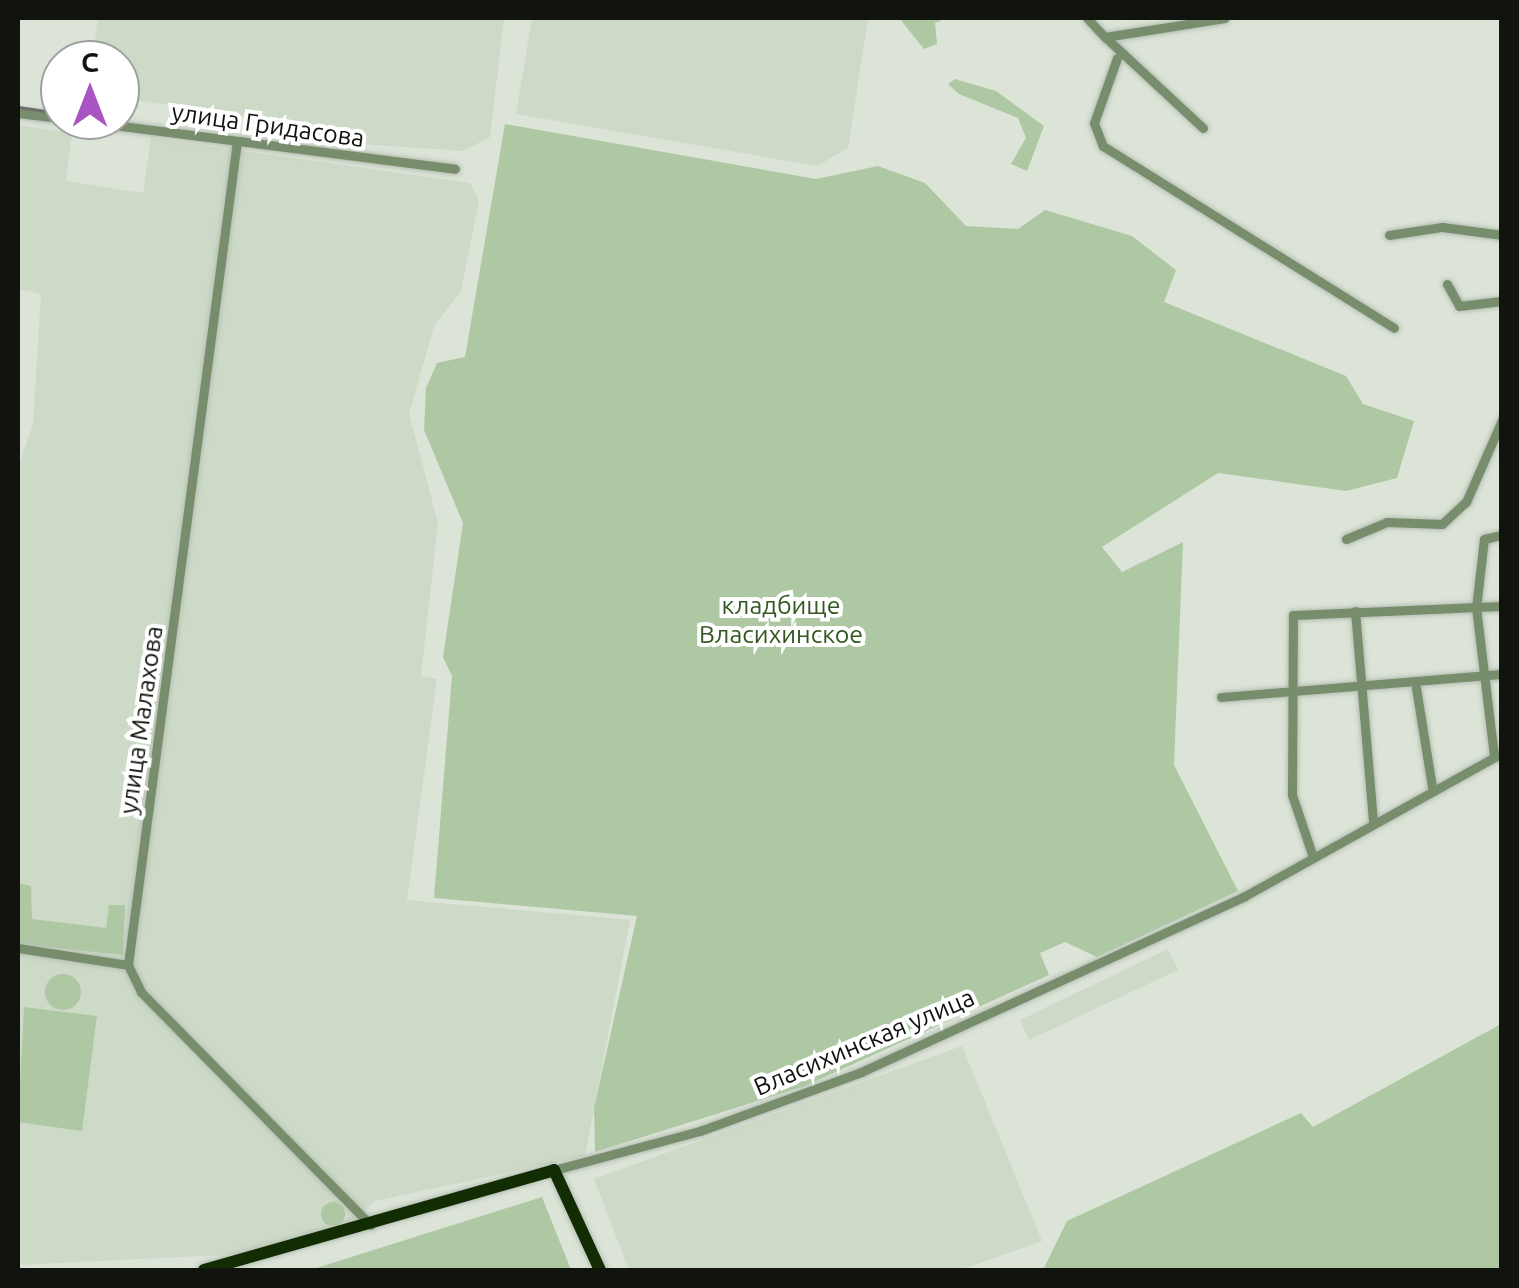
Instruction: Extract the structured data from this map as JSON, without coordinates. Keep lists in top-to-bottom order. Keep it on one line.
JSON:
{"streets":{"highway":["Власихинская улица"],"street":["улица Гридасова","улица Малахова"]},"crossings":[["улица Гридасова","улица Малахова"]],"parks":["кладбище Власихинское"],"north":"top"}
